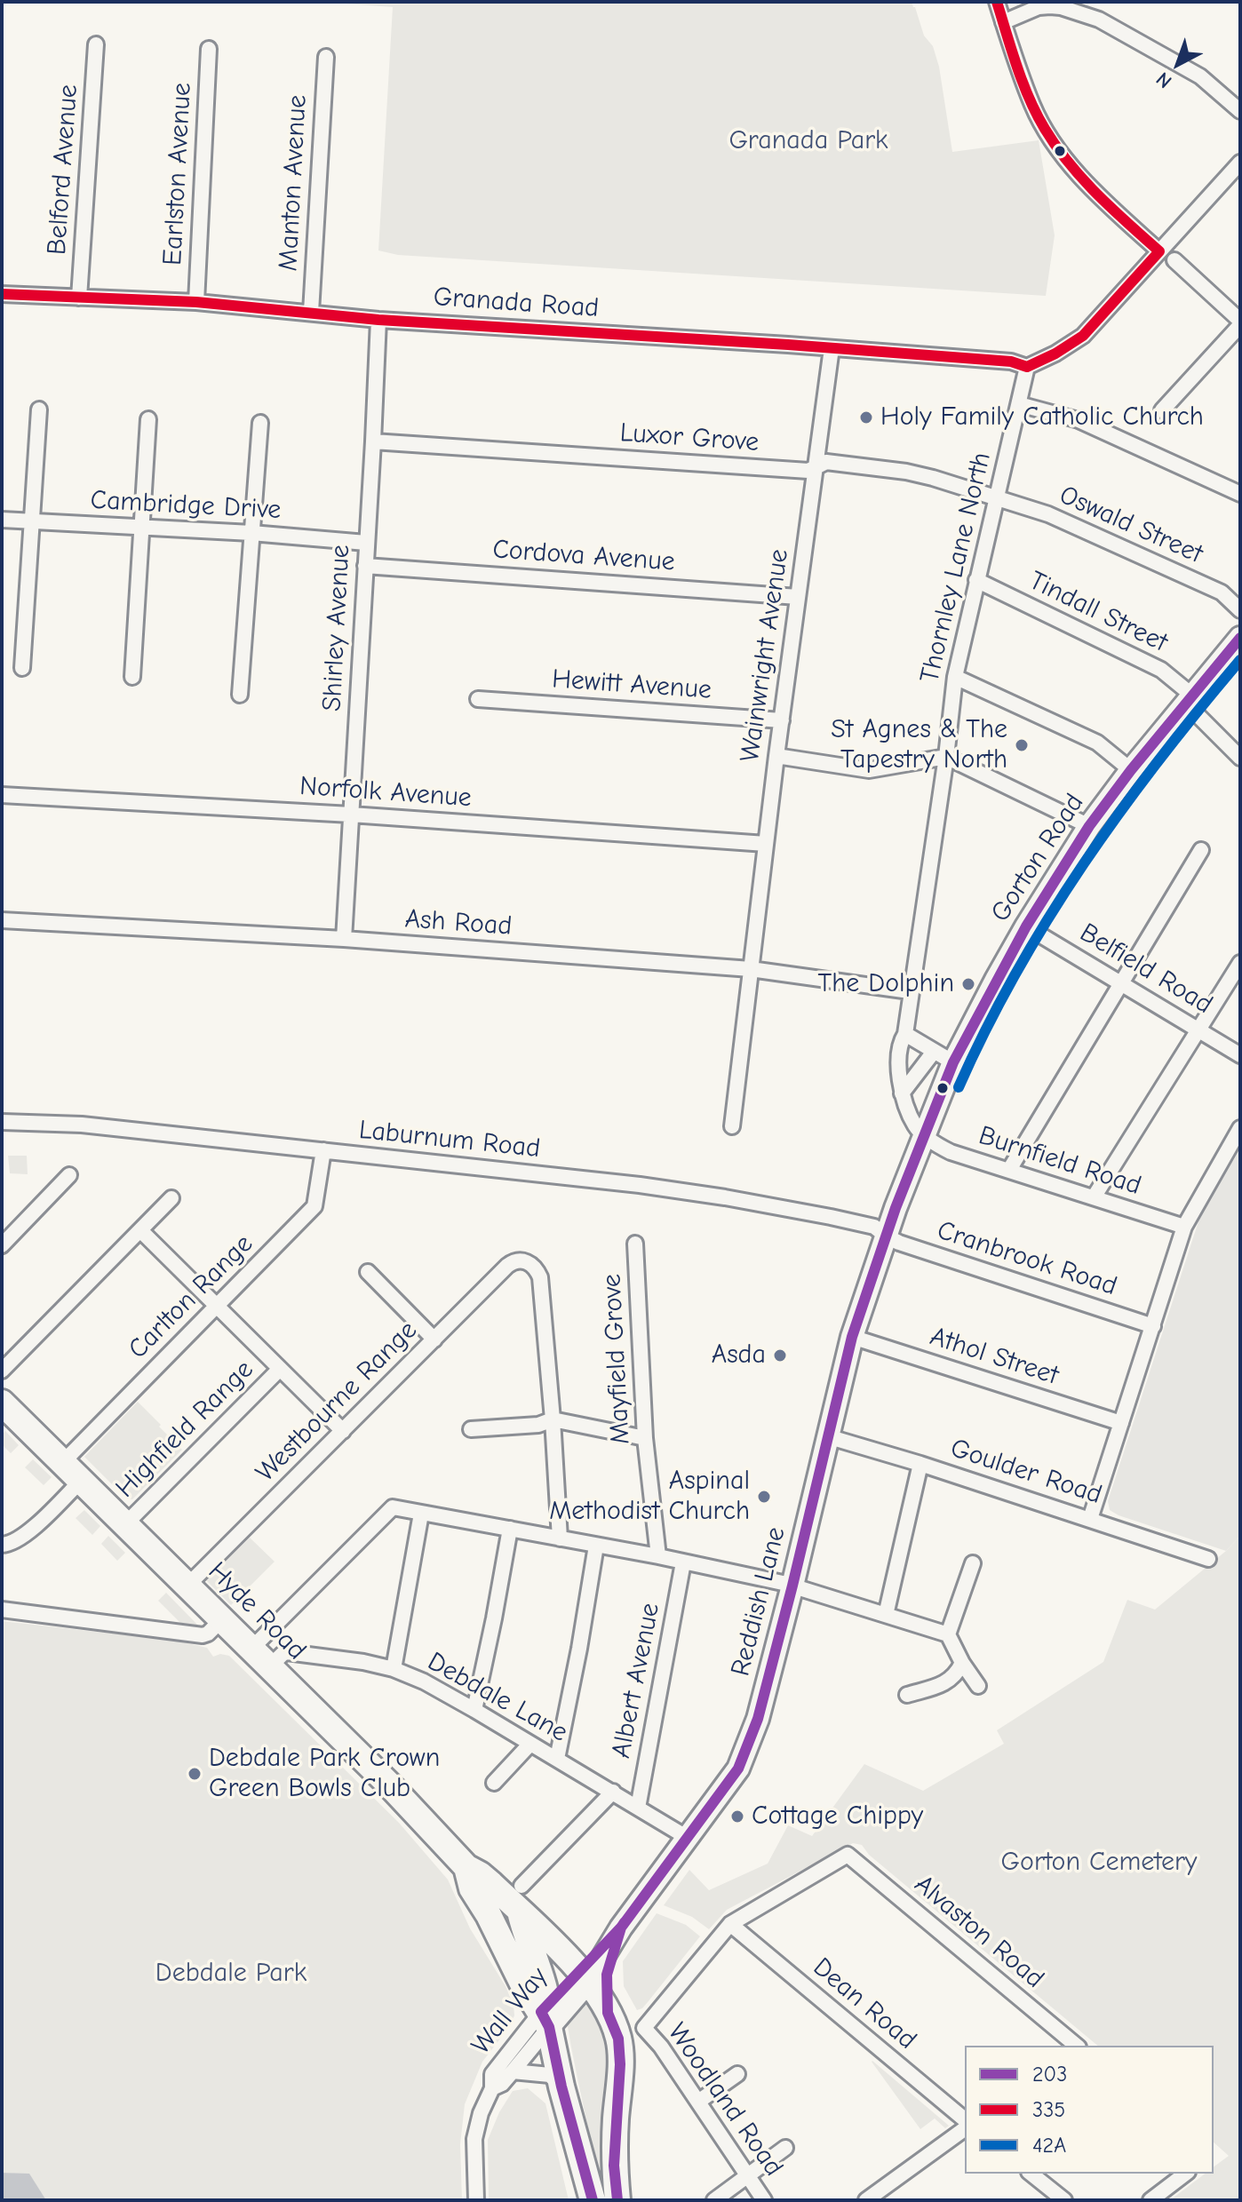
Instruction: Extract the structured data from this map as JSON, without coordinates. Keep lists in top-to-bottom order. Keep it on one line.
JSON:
{"streets":{"highway":["Hyde Road"],"main road":["Gorton Road","Reddish Lane","Wall Way"],"street":["Belford Avenue","Earlston Avenue","Manton Avenue","Granada Road","Luxor Grove","Cambridge Drive","Oswald Street","Cordova Avenue","Thornley Lane North","Tindall Street","Shirley Avenue","Wainwright Avenue","Hewitt Avenue","Norfolk Avenue","Ash Road","Belfield Road","Laburnum Road","Burnfield Road","Cranbrook Road","Carlton Range","Athol Street","Mayfield Grove","Westbourne Range","Highfield Range","Goulder Road","Albert Avenue","Debdale Lane","Alvaston Road","Dean Road","Woodland Road"]},"crossings":[["Belford Avenue","Granada Road"],["Earlston Avenue","Granada Road"],["Manton Avenue","Granada Road"],["Granada Road","Thornley Lane North"],["Granada Road","Shirley Avenue"],["Granada Road","Wainwright Avenue"],["Luxor Grove","Oswald Street"],["Luxor Grove","Thornley Lane North"],["Luxor Grove","Shirley Avenue"],["Luxor Grove","Wainwright Avenue"],["Cambridge Drive","Shirley Avenue"],["Oswald Street","Thornley Lane North"],["Cordova Avenue","Shirley Avenue"],["Cordova Avenue","Wainwright Avenue"],["Thornley Lane North","Tindall Street"],["Thornley Lane North","Gorton Road"],["Thornley Lane North","Ash Road"],["Thornley Lane North","Burnfield Road"],["Thornley Lane North","Reddish Lane"],["Tindall Street","Gorton Road"],["Shirley Avenue","Norfolk Avenue"],["Shirley Avenue","Ash Road"],["Wainwright Avenue","Hewitt Avenue"],["Wainwright Avenue","Norfolk Avenue"],["Wainwright Avenue","Ash Road"],["Gorton Road","Belfield Road"],["Gorton Road","Burnfield Road"],["Gorton Road","Reddish Lane"],["Laburnum Road","Cranbrook Road"],["Laburnum Road","Carlton Range"],["Laburnum Road","Reddish Lane"],["Burnfield Road","Reddish Lane"],["Cranbrook Road","Reddish Lane"],["Carlton Range","Hyde Road"],["Athol Street","Reddish Lane"],["Westbourne Range","Hyde Road"],["Highfield Range","Hyde Road"],["Goulder Road","Reddish Lane"],["Reddish Lane","Hyde Road"],["Reddish Lane","Debdale Lane"],["Reddish Lane","Wall Way"],["Hyde Road","Debdale Lane"],["Hyde Road","Wall Way"],["Albert Avenue","Debdale Lane"],["Alvaston Road","Dean Road"],["Alvaston Road","Woodland Road"],["Dean Road","Woodland Road"]],"parks":["Granada Park","Gorton Cemetery","Debdale Park"],"places":["Holy Family Catholic Church","St Agnes & The Tapestry North","The Dolphin","Asda","Aspinal Methodist Church","Debdale Park Crown Green Bowls Club","Cottage Chippy"],"lines":["transit line 335","transit line 203","transit line 42A"],"legend":["203","335","42A"],"north":"bottom left"}
